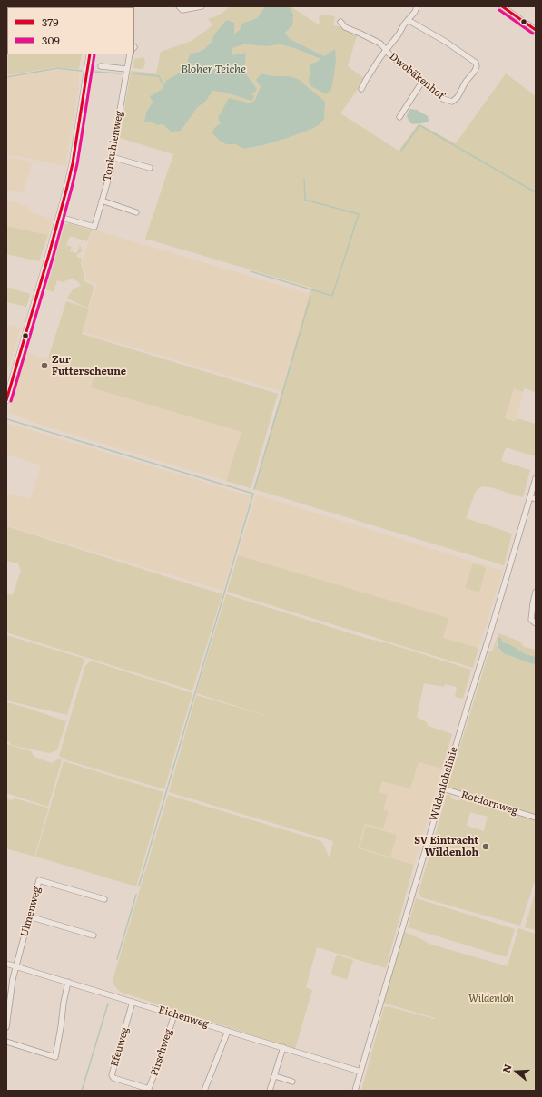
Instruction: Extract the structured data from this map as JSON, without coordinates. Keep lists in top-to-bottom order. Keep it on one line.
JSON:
{"streets":{"street":["Dwobäkenhof","Tonkuhlenweg","Wildenlohslinie","Rotdornweg","Ulmenweg","Eichenweg","Efeuweg","Pirschweg"]},"crossings":[["Wildenlohslinie","Rotdornweg"],["Wildenlohslinie","Eichenweg"],["Ulmenweg","Eichenweg"],["Eichenweg","Efeuweg"],["Eichenweg","Pirschweg"],["Efeuweg","Pirschweg"]],"water":["Bloher Teiche"],"parks":["Wildenloh"],"places":["Zur Futterscheune","SV Eintracht Wildenloh"],"lines":["transit line 379","transit line 309"],"legend":["379","309"],"north":"left"}
